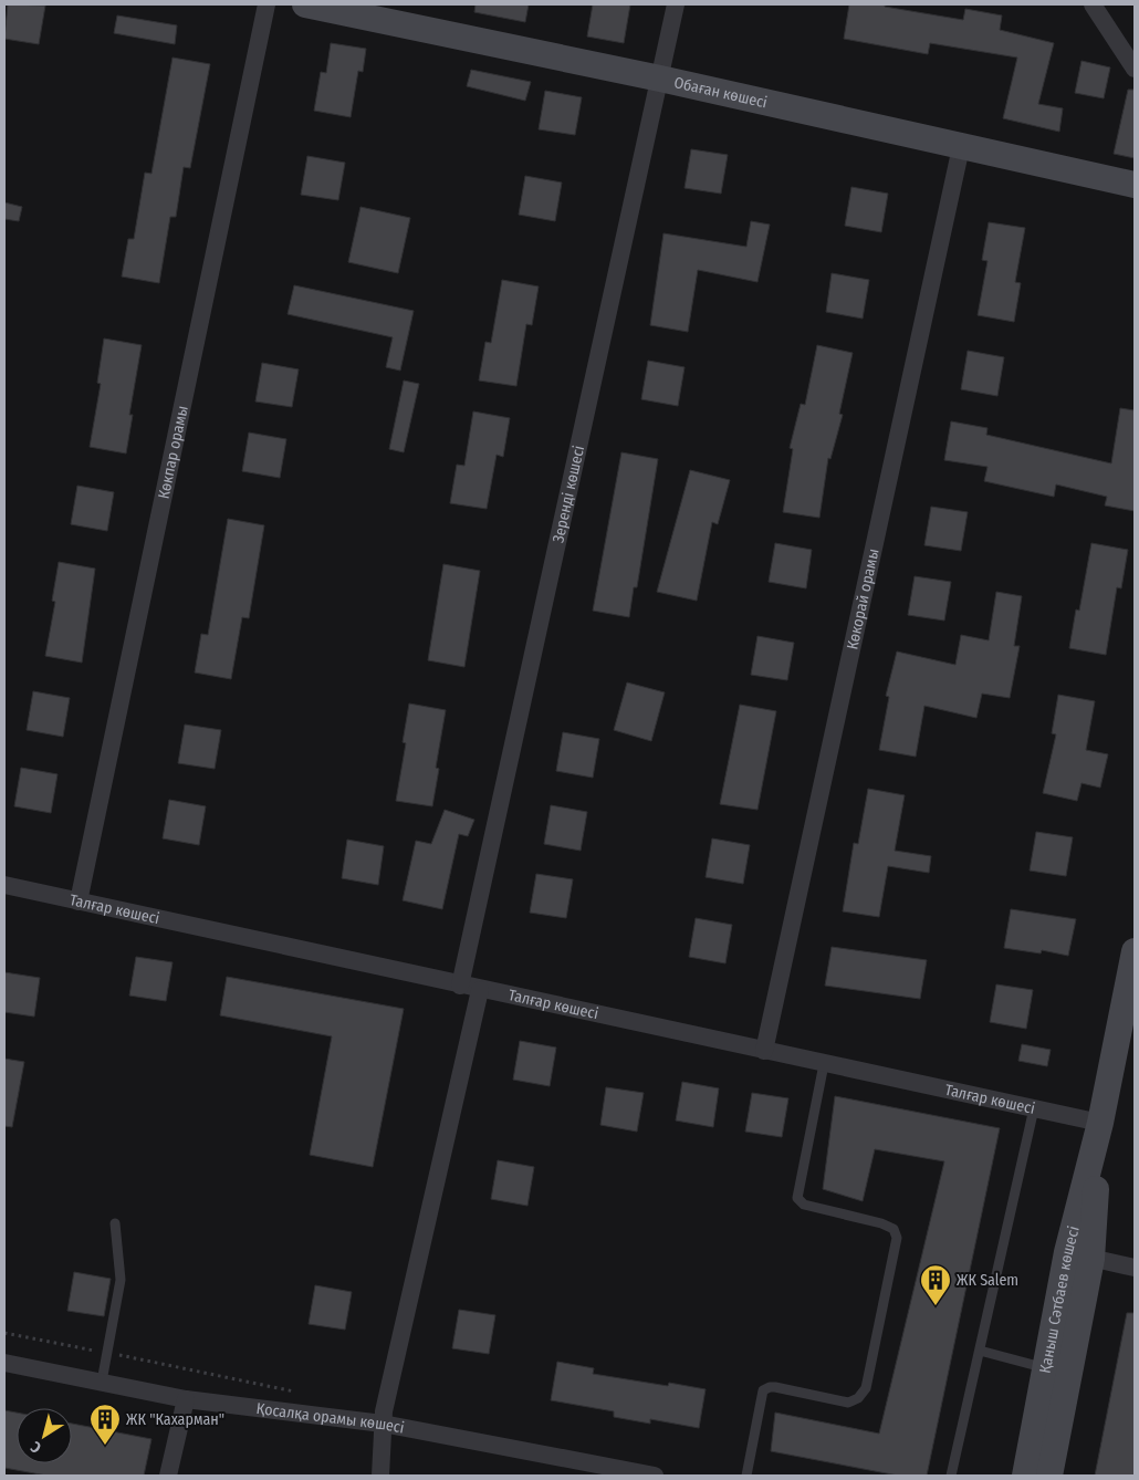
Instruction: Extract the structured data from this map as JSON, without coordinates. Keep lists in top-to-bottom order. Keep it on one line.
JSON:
{"streets":{"street":["Обаған көшесі","Көкпар орамы","Зеренді көшесі","Көкорай орамы","Талғар көшесі","Қаныш Сәтбаев көшесі","Қосалқа орамы көшесі"]},"crossings":[["Обаған көшесі","Зеренді көшесі"],["Обаған көшесі","Көкорай орамы"],["Көкпар орамы","Талғар көшесі"],["Зеренді көшесі","Талғар көшесі"],["Көкорай орамы","Талғар көшесі"],["Талғар көшесі","Қаныш Сәтбаев көшесі"]],"places":{"building":["ЖК Salem","ЖК \"Кахарман\""]},"north":"bottom left"}
